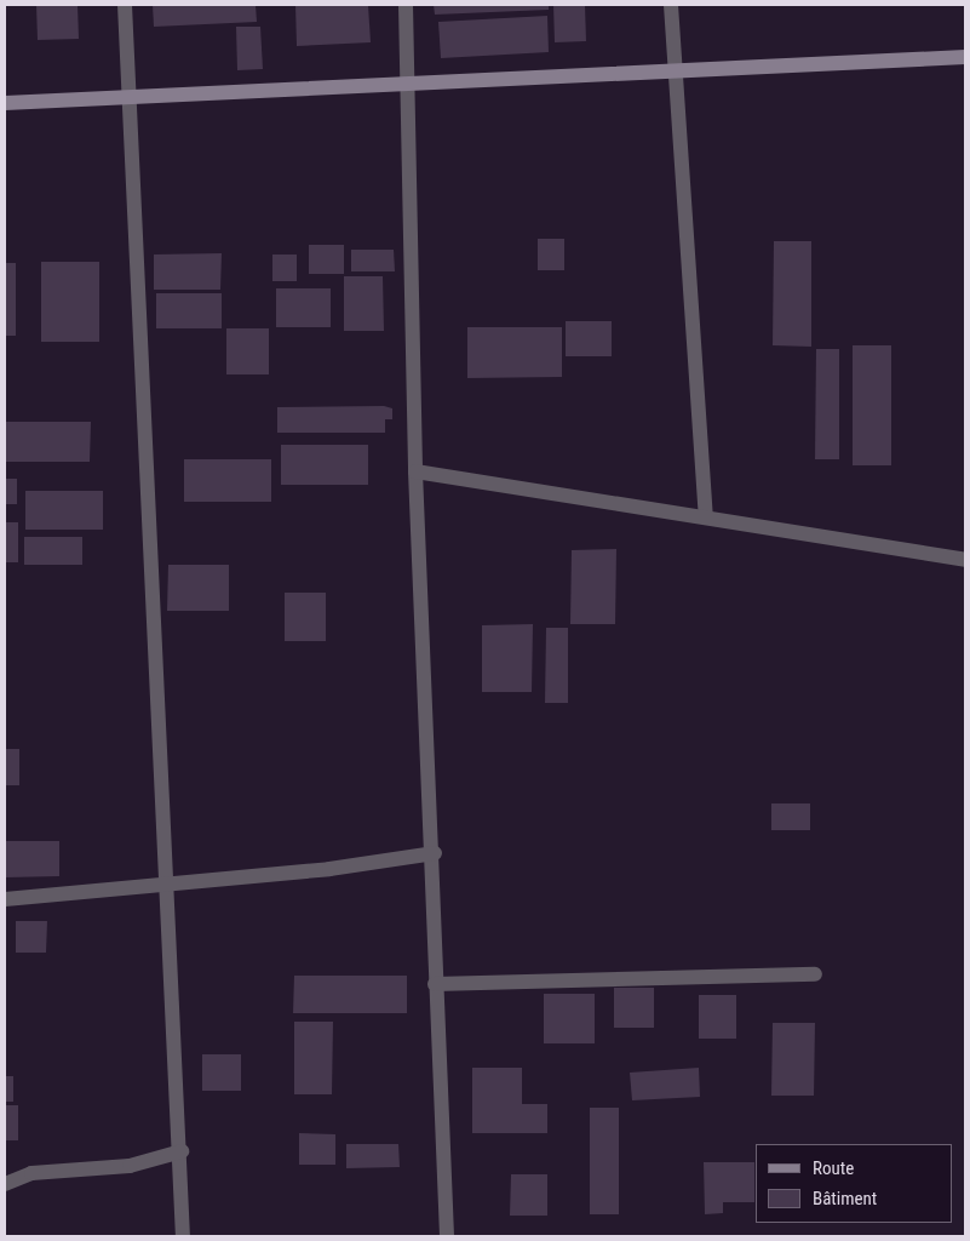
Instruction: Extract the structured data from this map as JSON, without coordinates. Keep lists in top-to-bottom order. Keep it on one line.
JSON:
{"legend":["Route","Bâtiment"]}
